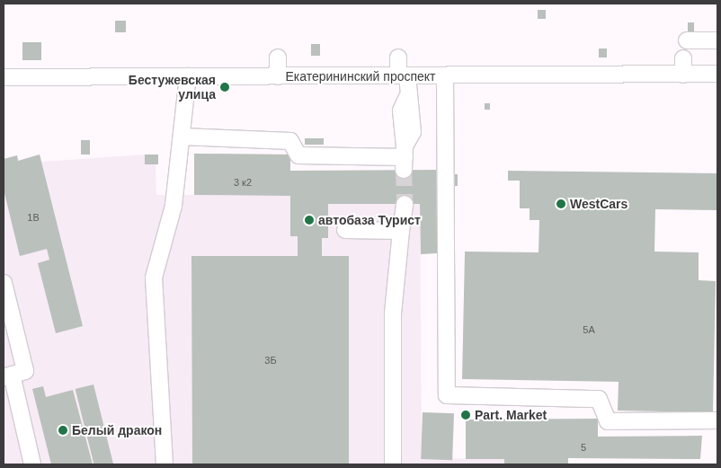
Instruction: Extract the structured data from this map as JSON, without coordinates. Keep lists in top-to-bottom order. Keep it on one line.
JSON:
{"streets":{"street":["Екатерининский проспект"]},"places":["Бестужевская улица","WestCars","автобаза Турист","Part. Market","Белый дракон"],"house_numbers":["3 к2","1В","5А","3Б","5"]}
